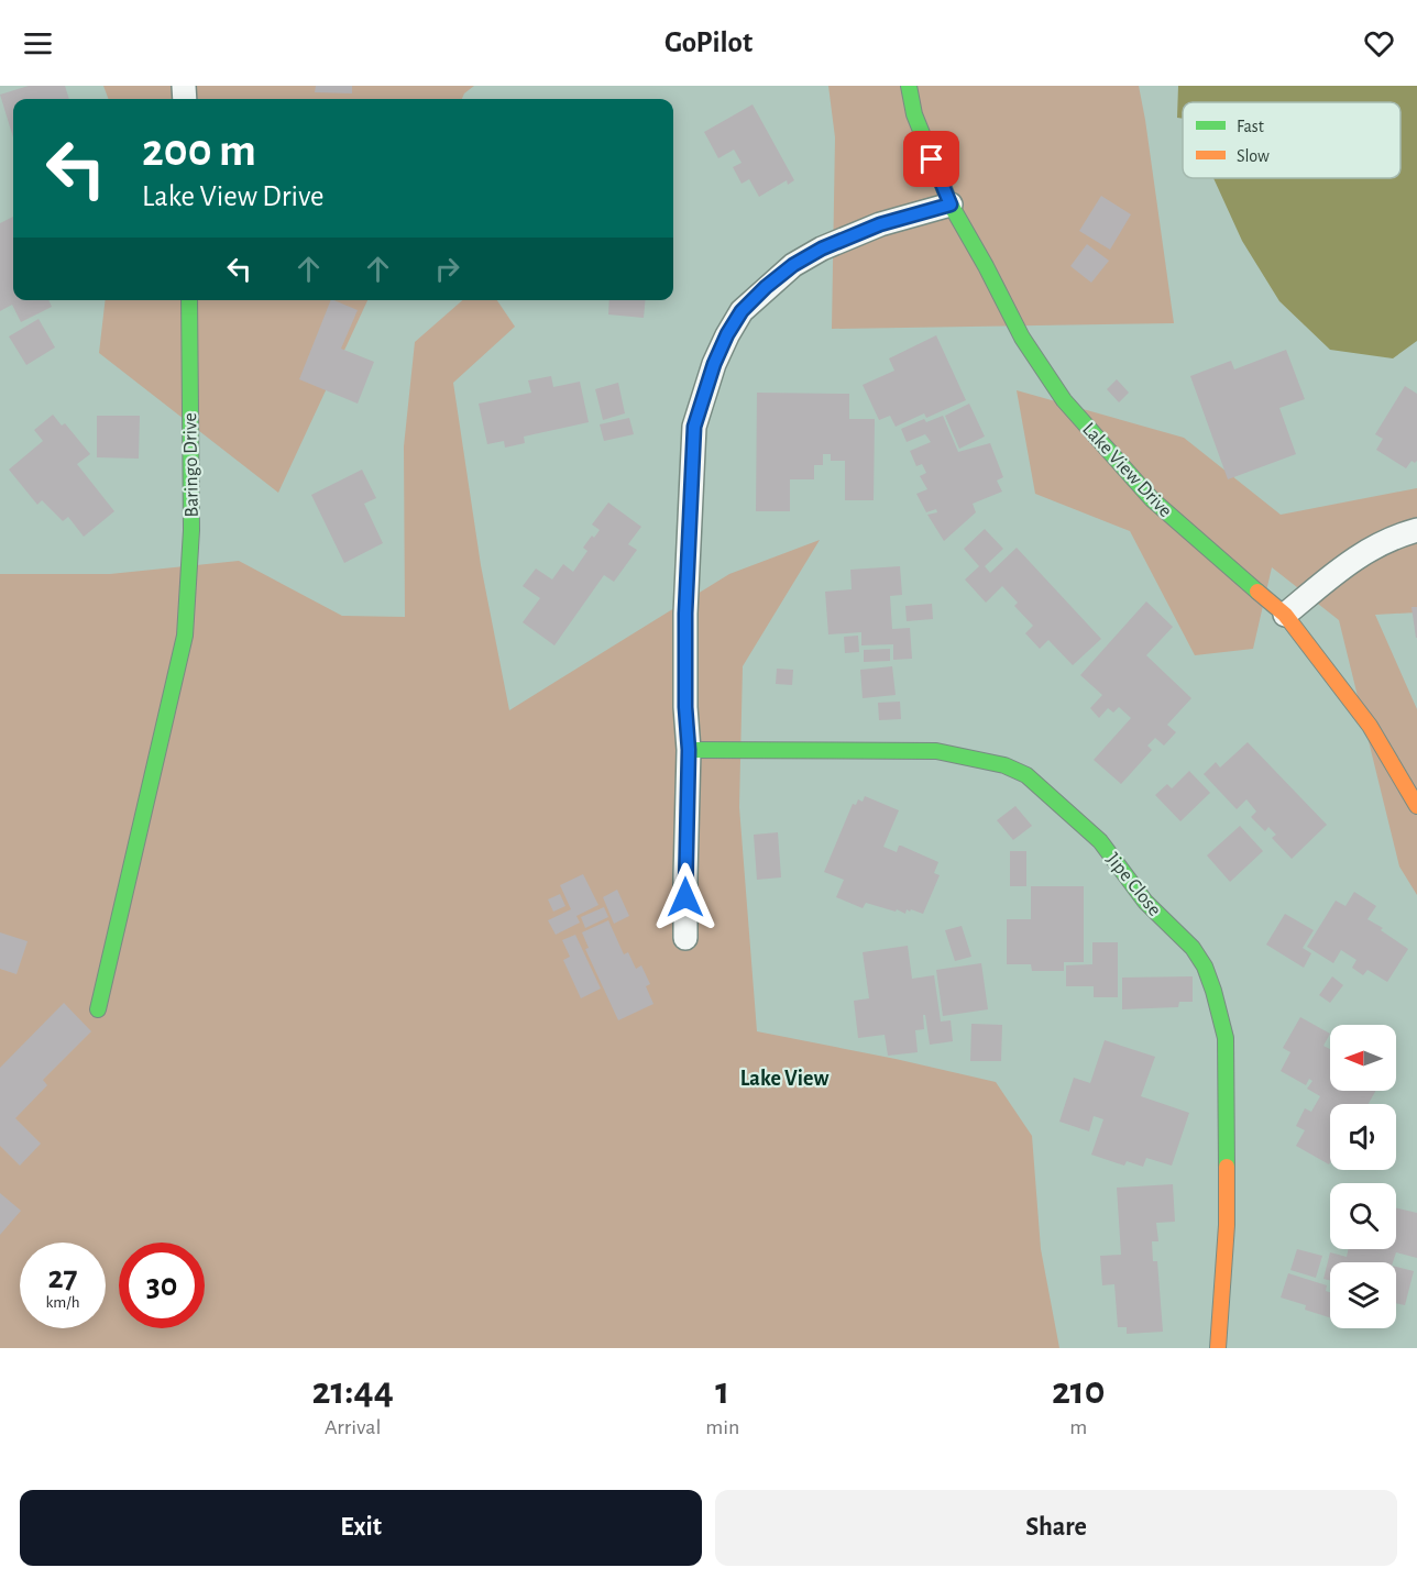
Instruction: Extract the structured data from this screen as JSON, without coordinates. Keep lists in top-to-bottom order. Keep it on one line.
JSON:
{"streets":{"street":["Baringo Drive","Lake View Drive","Jipe Close"]},"districts":["Lake View"],"legend":["Fast","Slow"],"north":"left","page":{"header":"GoPilot","turn":["200 m","Lake View Drive"],"speed":"27 km/h","limit":"30","eta":["21:44","Arrival","1","min","210","m"],"buttons":["Exit","Share"]}}
